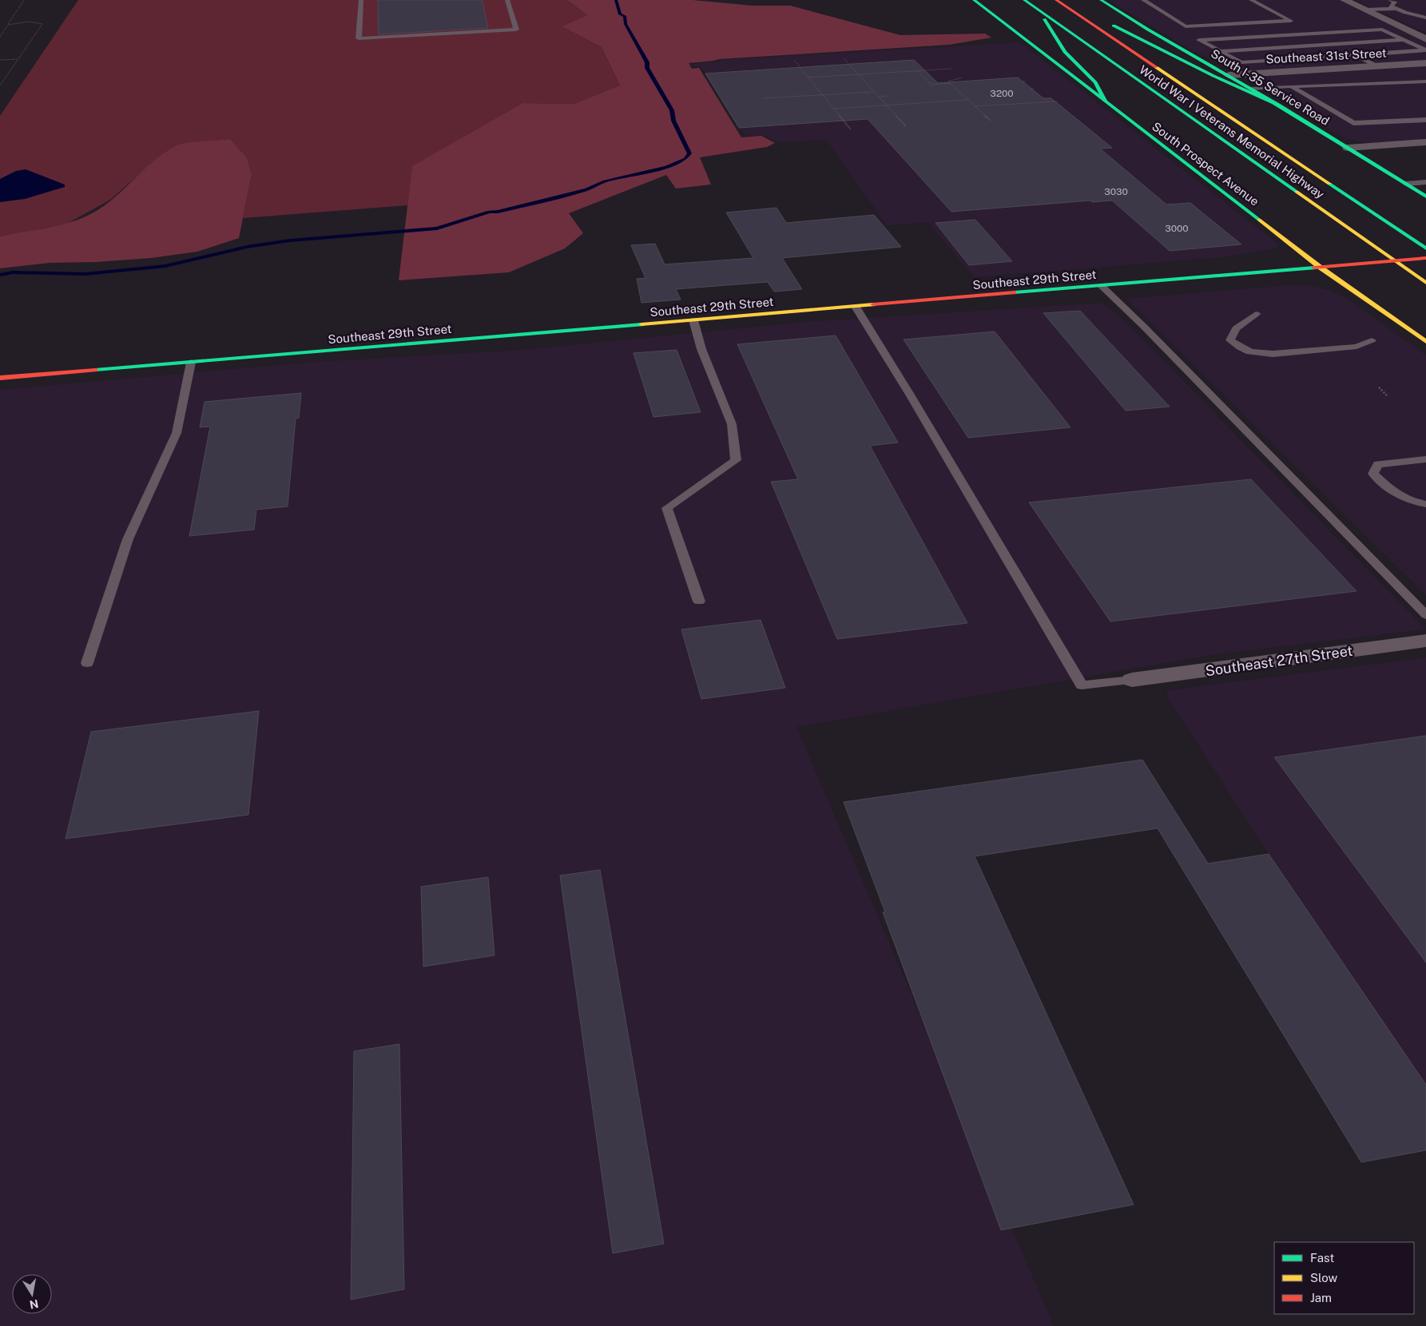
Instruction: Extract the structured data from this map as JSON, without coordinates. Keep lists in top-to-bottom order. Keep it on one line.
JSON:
{"streets":{"main road":["South I-35 Service Road","World War I Veterans Memorial Highway","South Prospect Avenue","Southeast 29th Street"],"street":["Southeast 31st Street","Southeast 27th Street"]},"crossings":[["Southeast 31st Street","South I-35 Service Road"],["South Prospect Avenue","Southeast 29th Street"]],"house_numbers":["3200","3030","3000"],"legend":["Fast","Slow","Jam"],"north":"bottom"}
